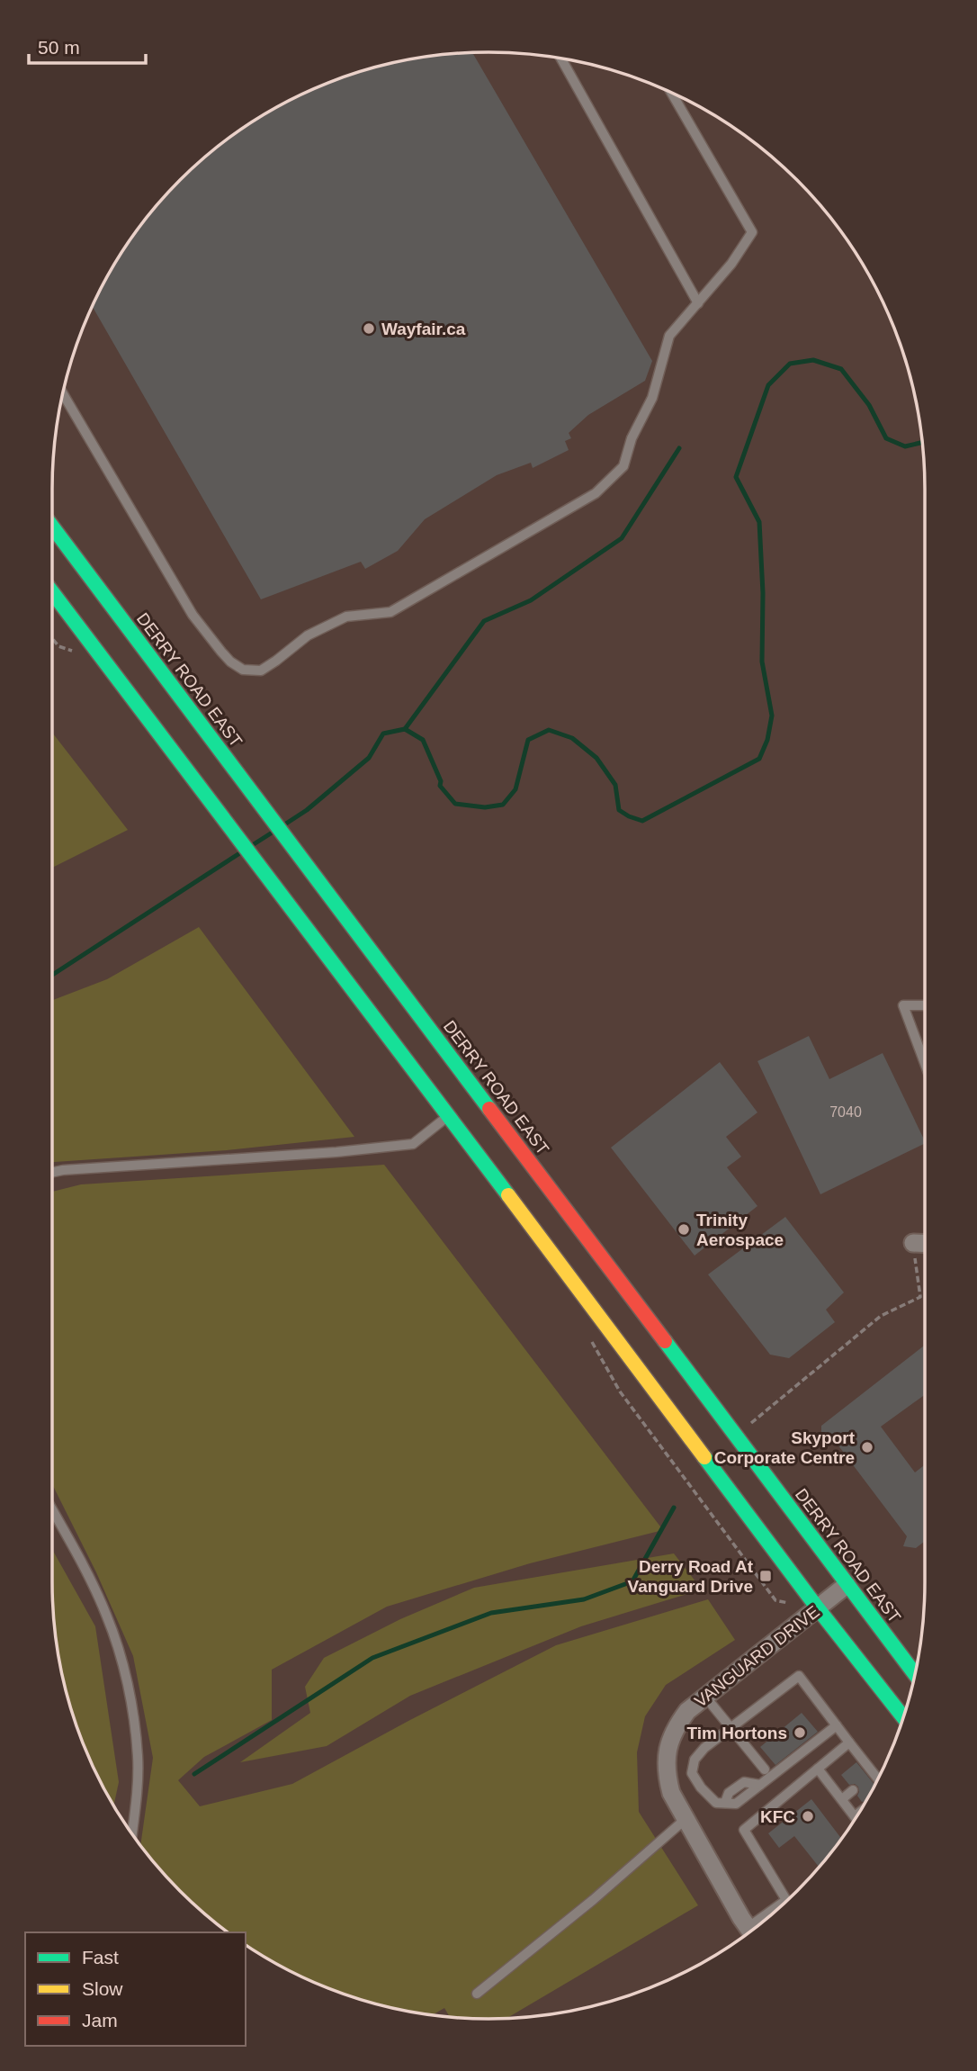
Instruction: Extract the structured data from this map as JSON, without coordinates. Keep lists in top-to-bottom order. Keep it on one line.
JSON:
{"streets":{"main road":["DERRY ROAD EAST"],"street":["VANGUARD DRIVE"]},"crossings":[["DERRY ROAD EAST","VANGUARD DRIVE"]],"places":{"other":["Wayfair.ca","Trinity Aerospace","Skyport Corporate Centre","Tim Hortons","KFC"],"transit":["Derry Road At Vanguard Drive"]},"house_numbers":["7040"],"legend":["Fast","Slow","Jam"],"scale_bar":"50 m"}
